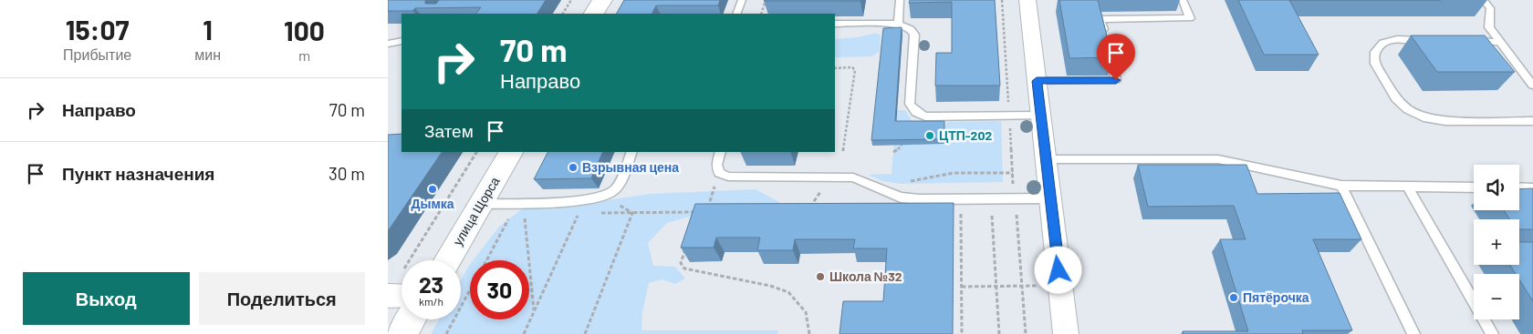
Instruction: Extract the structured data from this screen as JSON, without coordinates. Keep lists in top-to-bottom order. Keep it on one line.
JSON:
{"streets":{"main road":["улица Щорса"]},"places":["ЦТП-202","Взрывная цена","Дымка","Школа №32","Пятёрочка"],"page":{"eta":["15:07","Прибытие","1","мин","100","m"],"turn":["70 m","Направо"],"list":[{"name":"Направо","value":"70 m"},{"name":"Пункт назначения","value":"30 m"}],"then":"Затем","map_buttons":["+","−"],"speed":"23 km/h","limit":"30","buttons":["Выход","Поделиться"]}}
